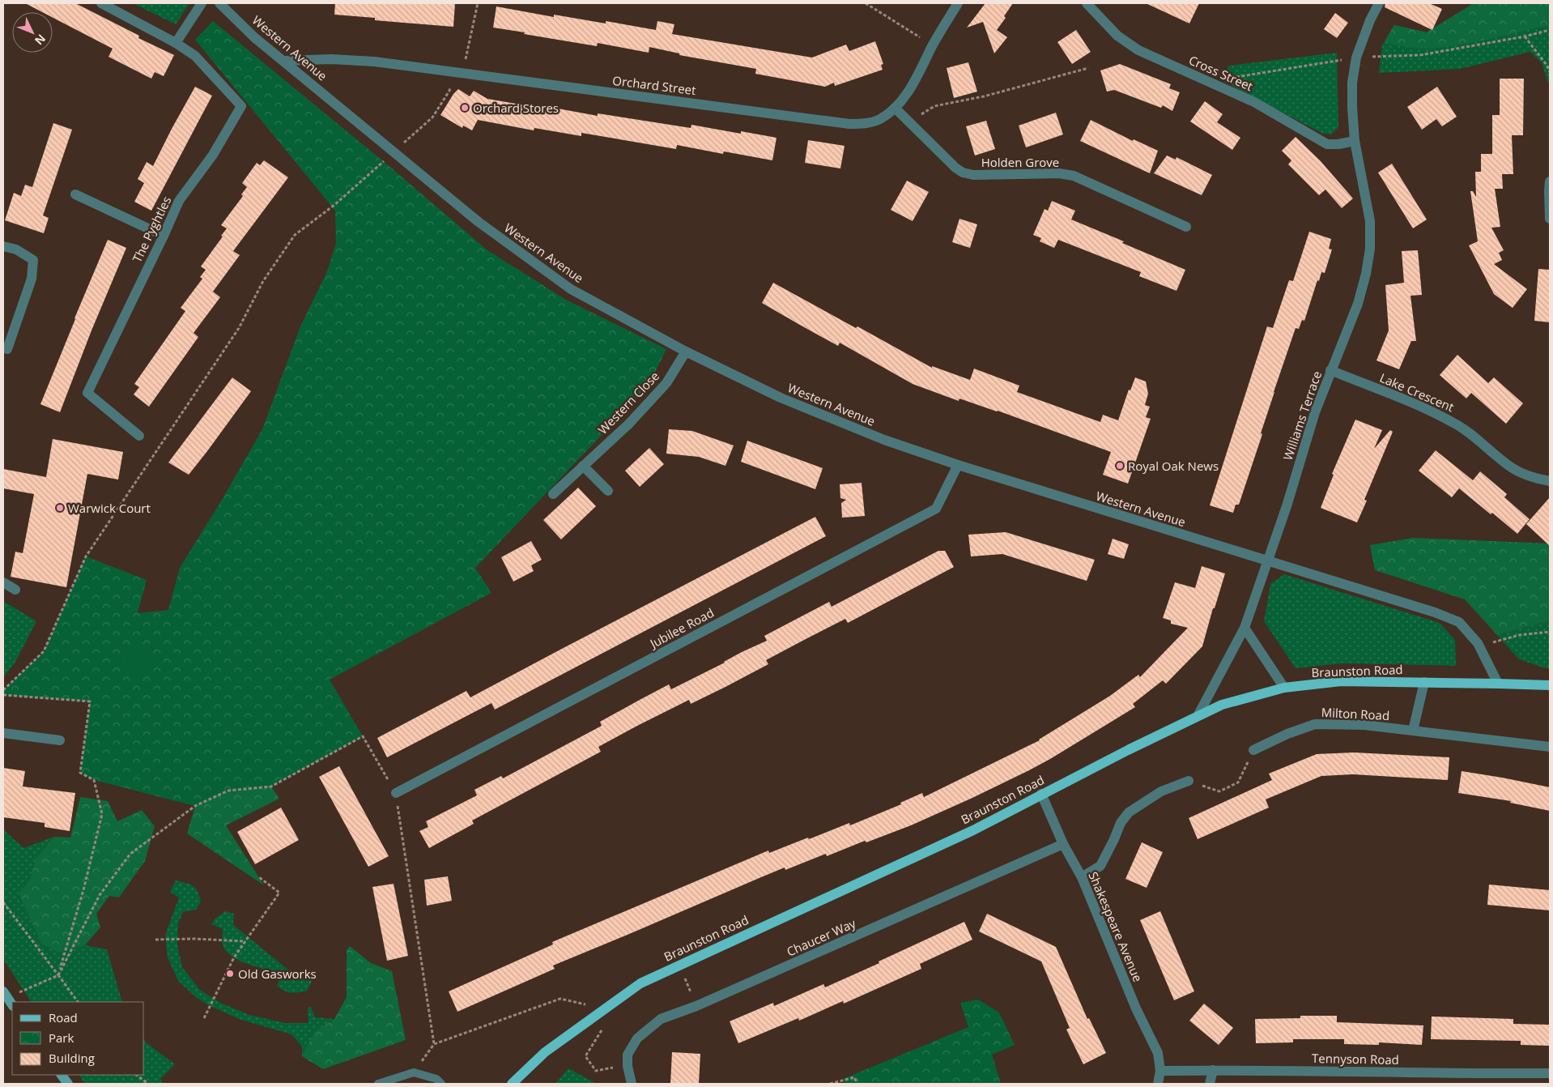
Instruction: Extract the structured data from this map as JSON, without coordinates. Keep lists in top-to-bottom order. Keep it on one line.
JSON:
{"streets":{"main road":["Braunston Road"],"street":["Western Avenue","Cross Street","Orchard Street","Holden Grove","The Pyghtles","Lake Crescent","Western Close","Williams Terrace","Jubilee Road","Milton Road","Shakespeare Avenue","Chaucer Way","Tennyson Road"]},"crossings":[["Western Avenue","Orchard Street"],["Western Avenue","Western Close"],["Western Avenue","Williams Terrace"],["Western Avenue","Jubilee Road"],["Western Avenue","Braunston Road"],["Cross Street","Williams Terrace"],["Orchard Street","Holden Grove"],["Lake Crescent","Williams Terrace"],["Williams Terrace","Braunston Road"],["Braunston Road","Shakespeare Avenue"],["Shakespeare Avenue","Chaucer Way"],["Shakespeare Avenue","Tennyson Road"]],"places":["Orchard Stores","Royal Oak News","Warwick Court","Old Gasworks"],"legend":["Road","Park","Building"],"north":"bottom right"}
